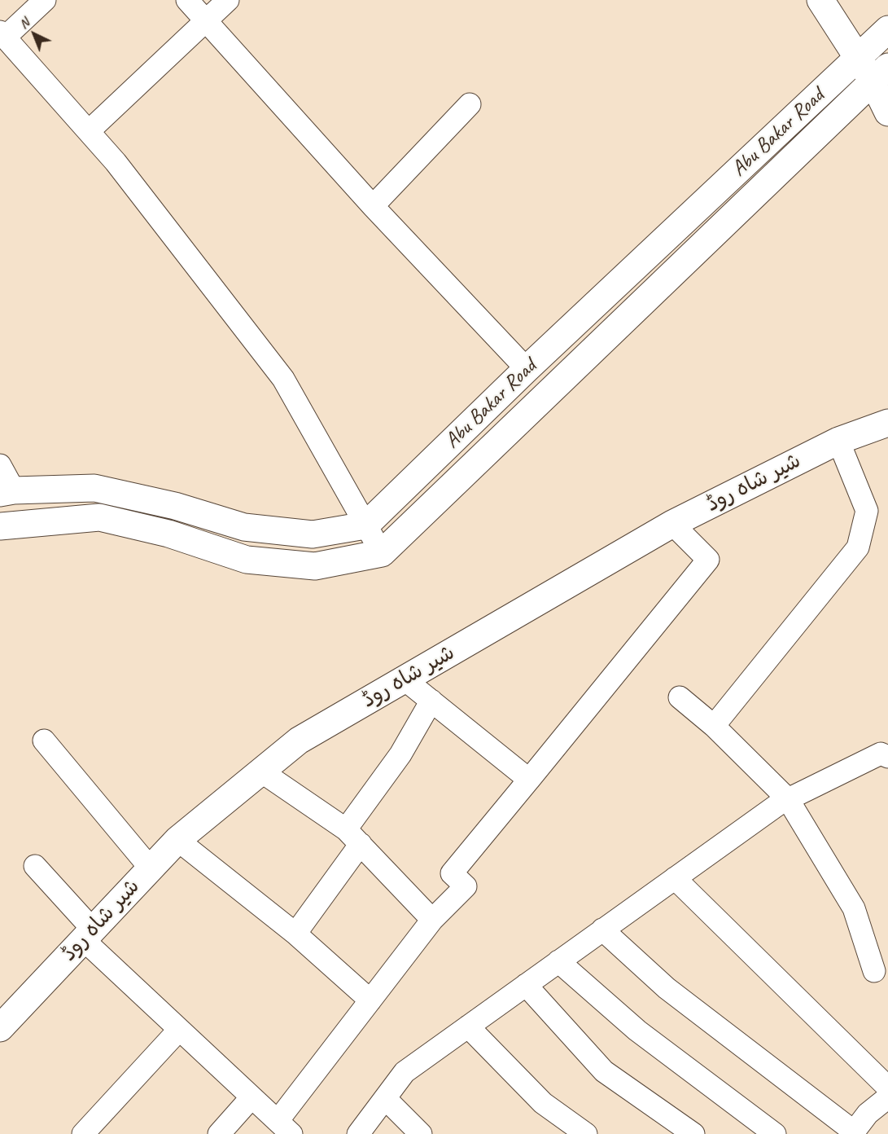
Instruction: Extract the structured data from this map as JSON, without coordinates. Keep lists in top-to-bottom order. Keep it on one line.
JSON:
{"streets":{"main road":["Abu Bakar Road","شیر شاہ روڈ"]},"north":"top left"}
